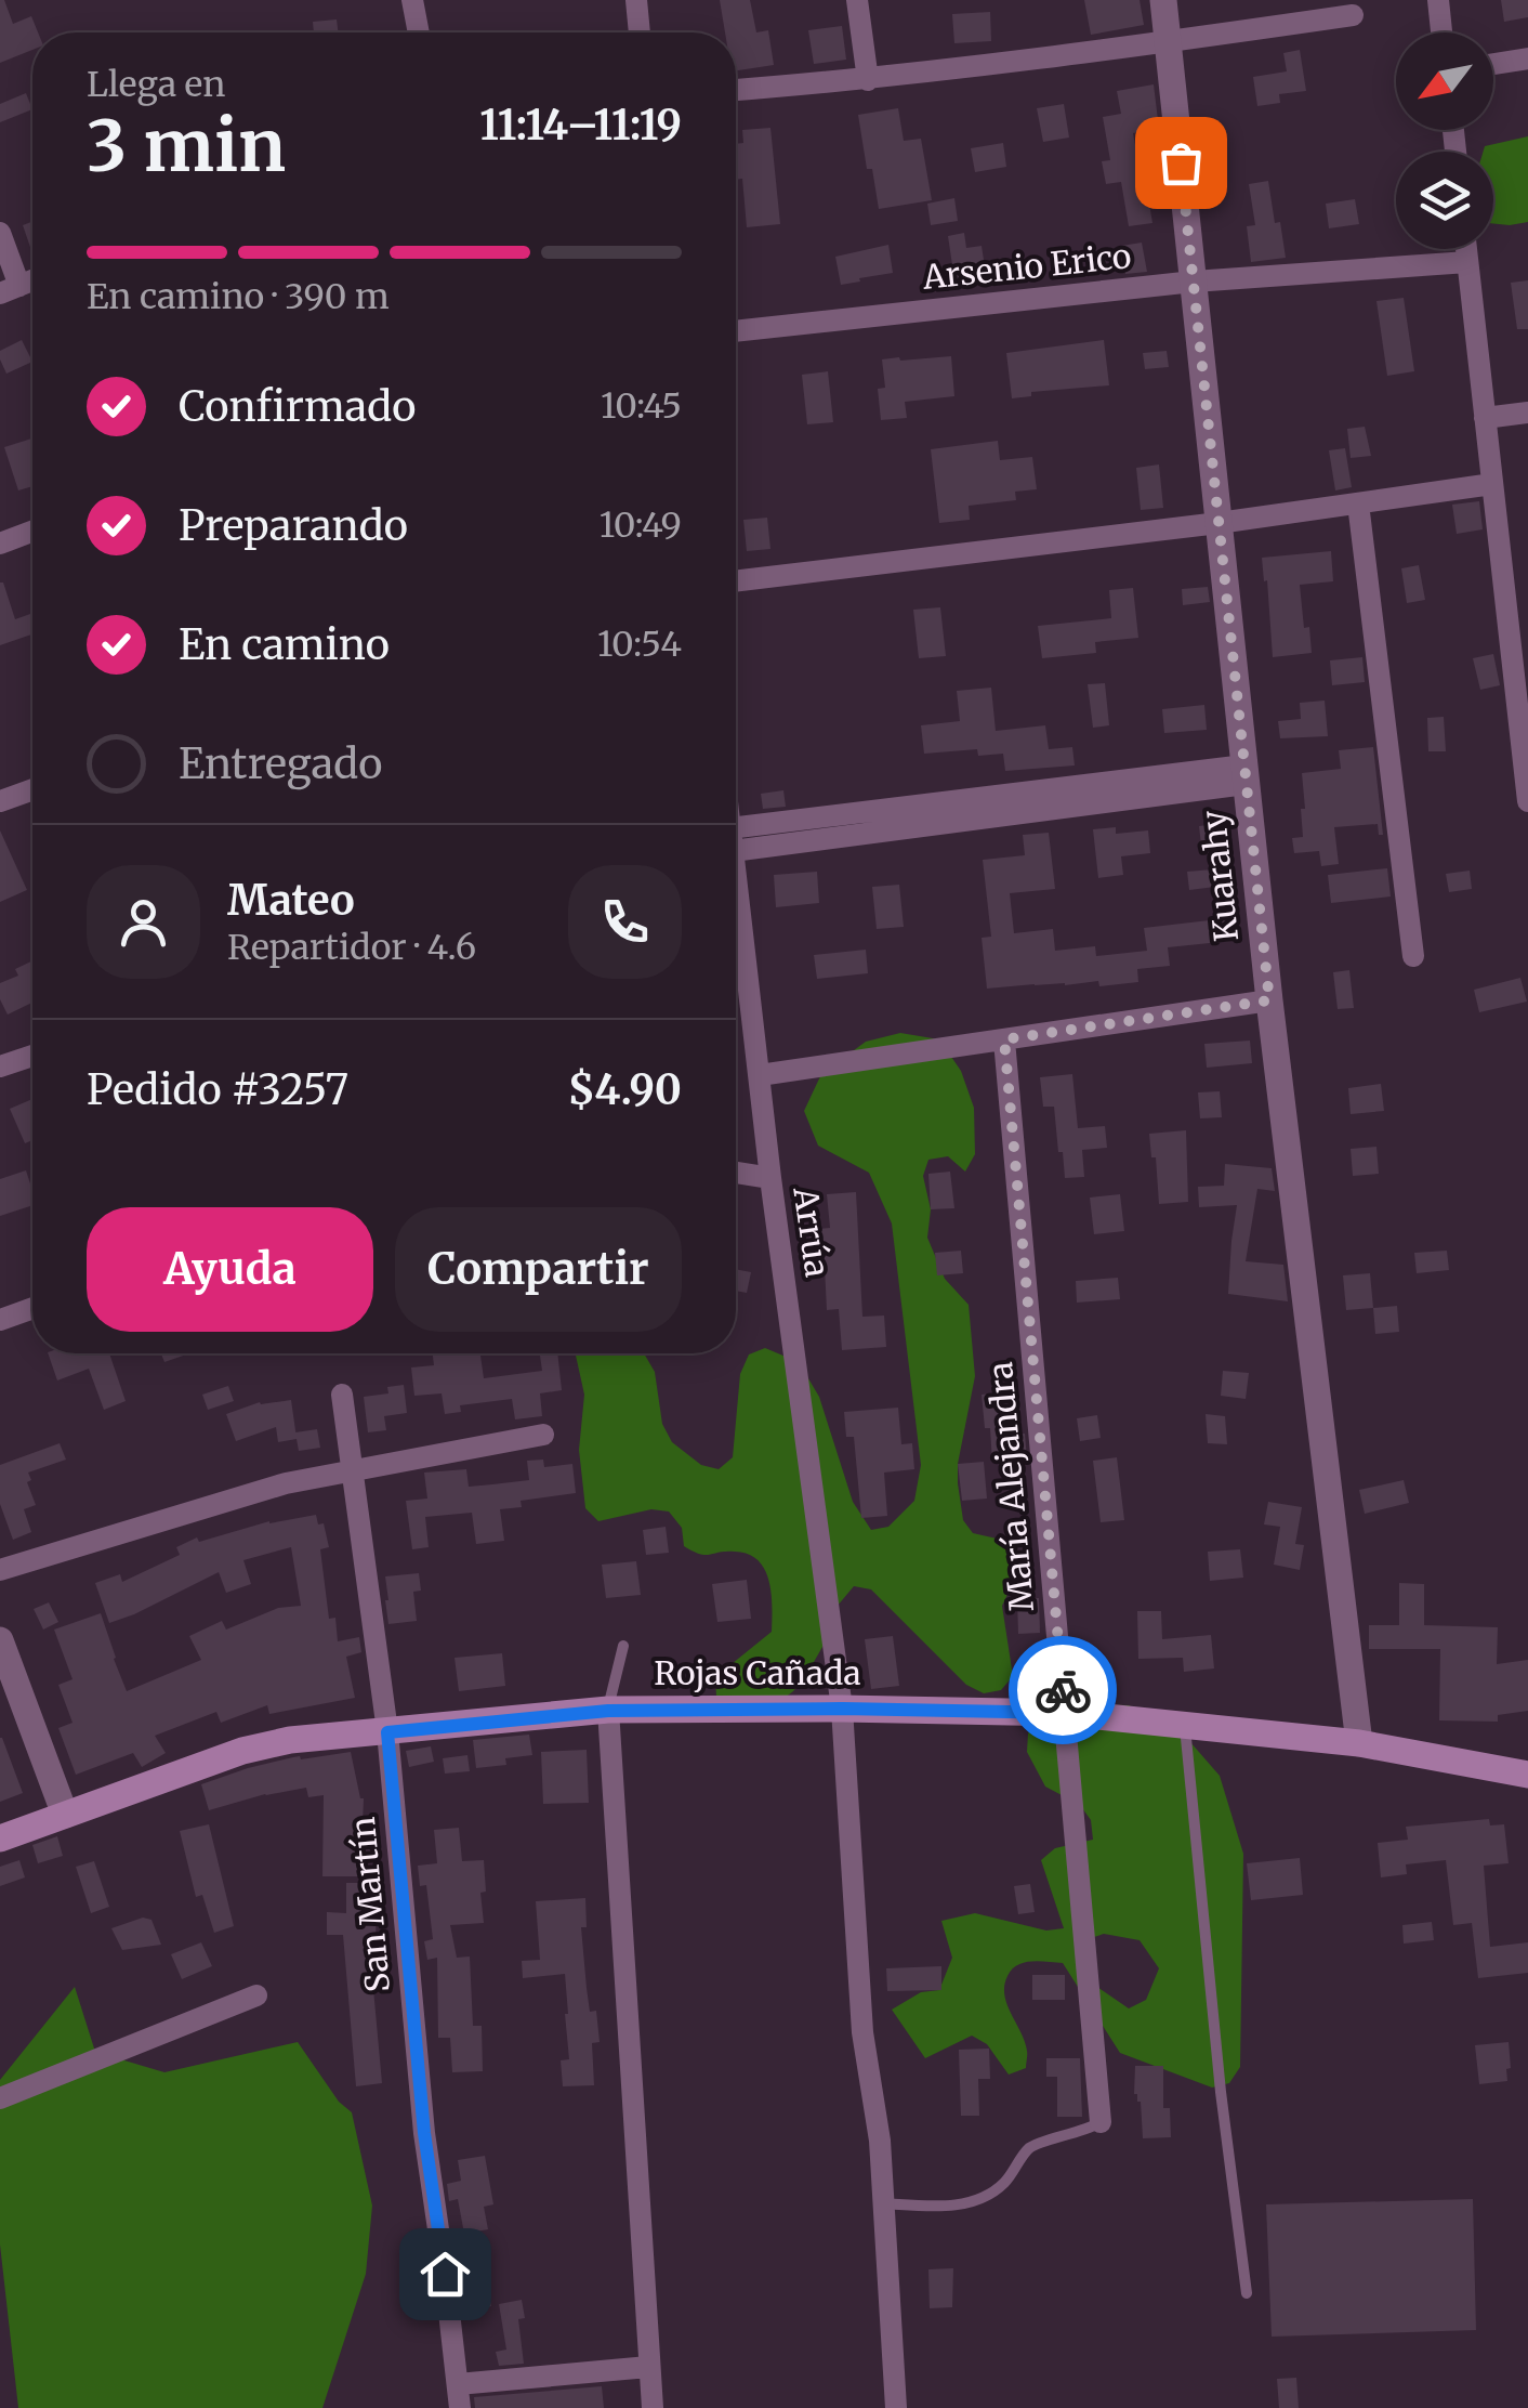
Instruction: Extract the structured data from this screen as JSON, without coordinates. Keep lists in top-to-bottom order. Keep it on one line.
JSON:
{"streets":{"main road":["Rojas Cañada"],"street":["Arsenio Erico","Kuarahy","Arrúa","María Alejandra","San Martín"]},"crossings":[["Arsenio Erico","Kuarahy"],["Kuarahy","Rojas Cañada"],["Arrúa","Rojas Cañada"],["María Alejandra","Rojas Cañada"],["Rojas Cañada","San Martín"]],"north":"bottom left","page":{"heading":["3 min","Llega en","11:14–11:19"],"panel":["Mateo","Repartidor · 4.6","Pedido #3257","$4.90"],"bar":"En camino · 390 m","list":[["Confirmado","10:45"],["Preparando","10:49"],["En camino","10:54"],"Entregado"],"buttons":["Ayuda","Compartir"]}}
